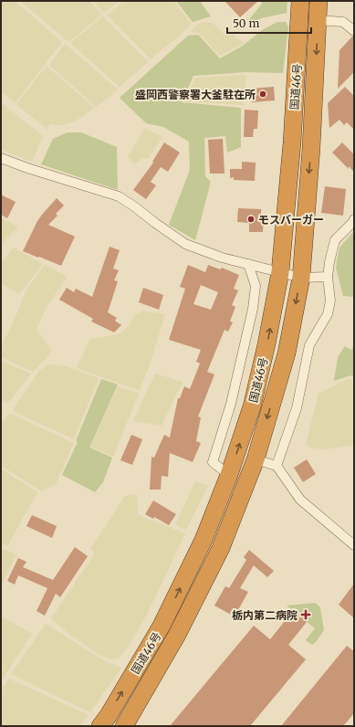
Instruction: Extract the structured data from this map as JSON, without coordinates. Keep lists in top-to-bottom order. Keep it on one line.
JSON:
{"streets":{"highway":["国道46号"]},"places":{"other":["盛岡西警察署大釜駐在所","モスバーガー"],"health":["栃内第二病院"]},"scale_bar":"50 m"}
